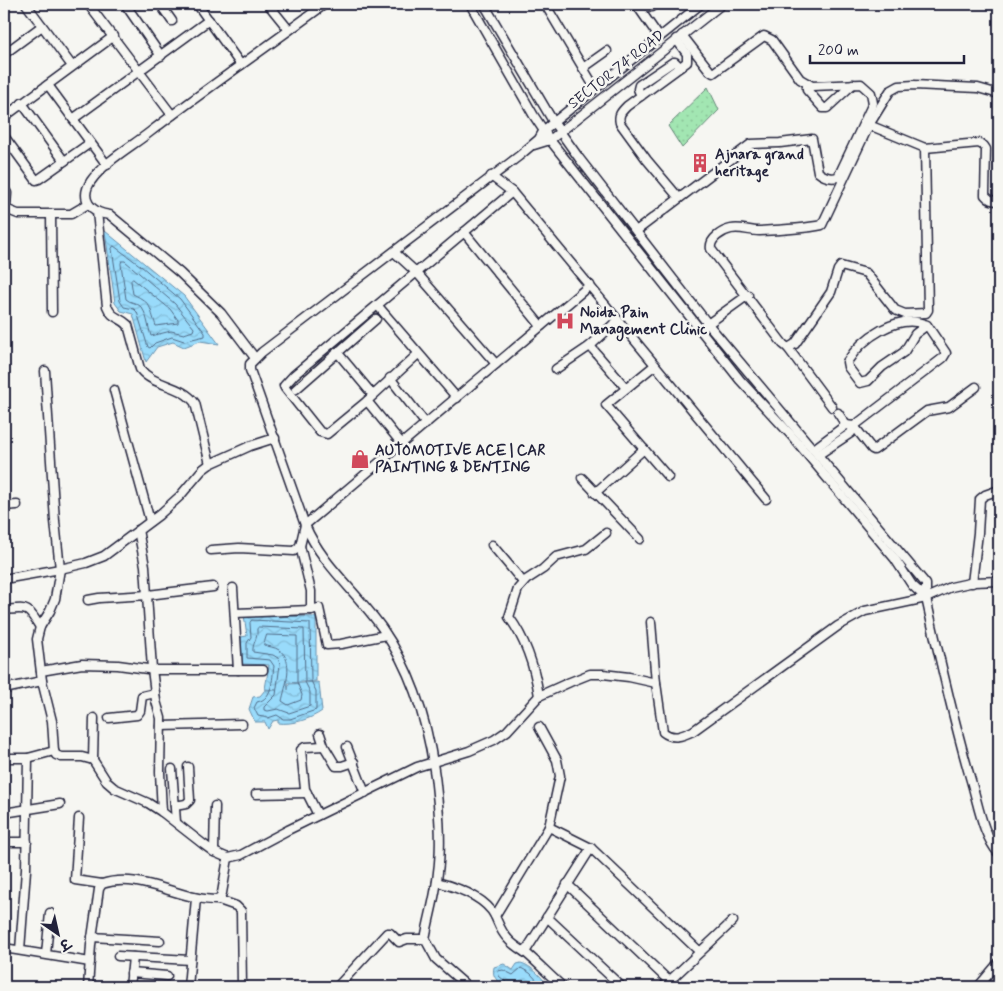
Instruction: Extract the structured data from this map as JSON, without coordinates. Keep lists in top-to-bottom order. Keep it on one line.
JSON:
{"streets":{"street":["SECTOR 74 ROAD"]},"places":{"building":["Ajnara grand heritage"],"hospital":["Noida Pain Management Clinic"],"shop":["AUTOMOTIVE ACE | CAR PAINTING & DENTING"]},"scale_bar":"200 m","north":"bottom right"}
